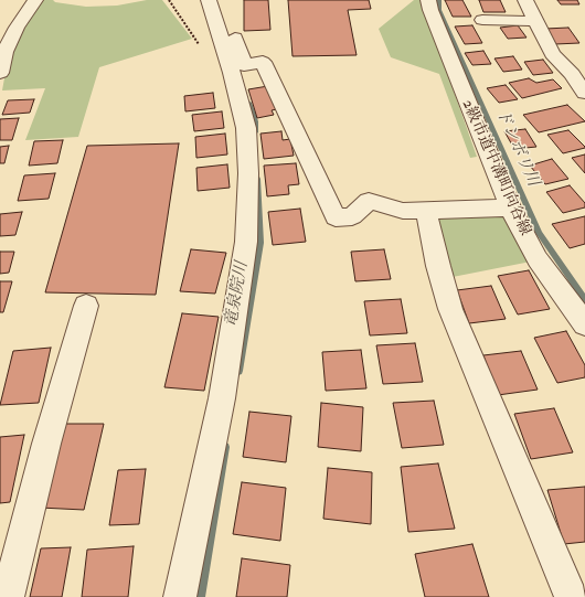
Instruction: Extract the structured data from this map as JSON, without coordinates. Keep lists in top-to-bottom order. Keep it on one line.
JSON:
{"streets":{"street":["2級市道中溝町向谷線"]},"water":["ドンボリ川","竜泉院川"]}
